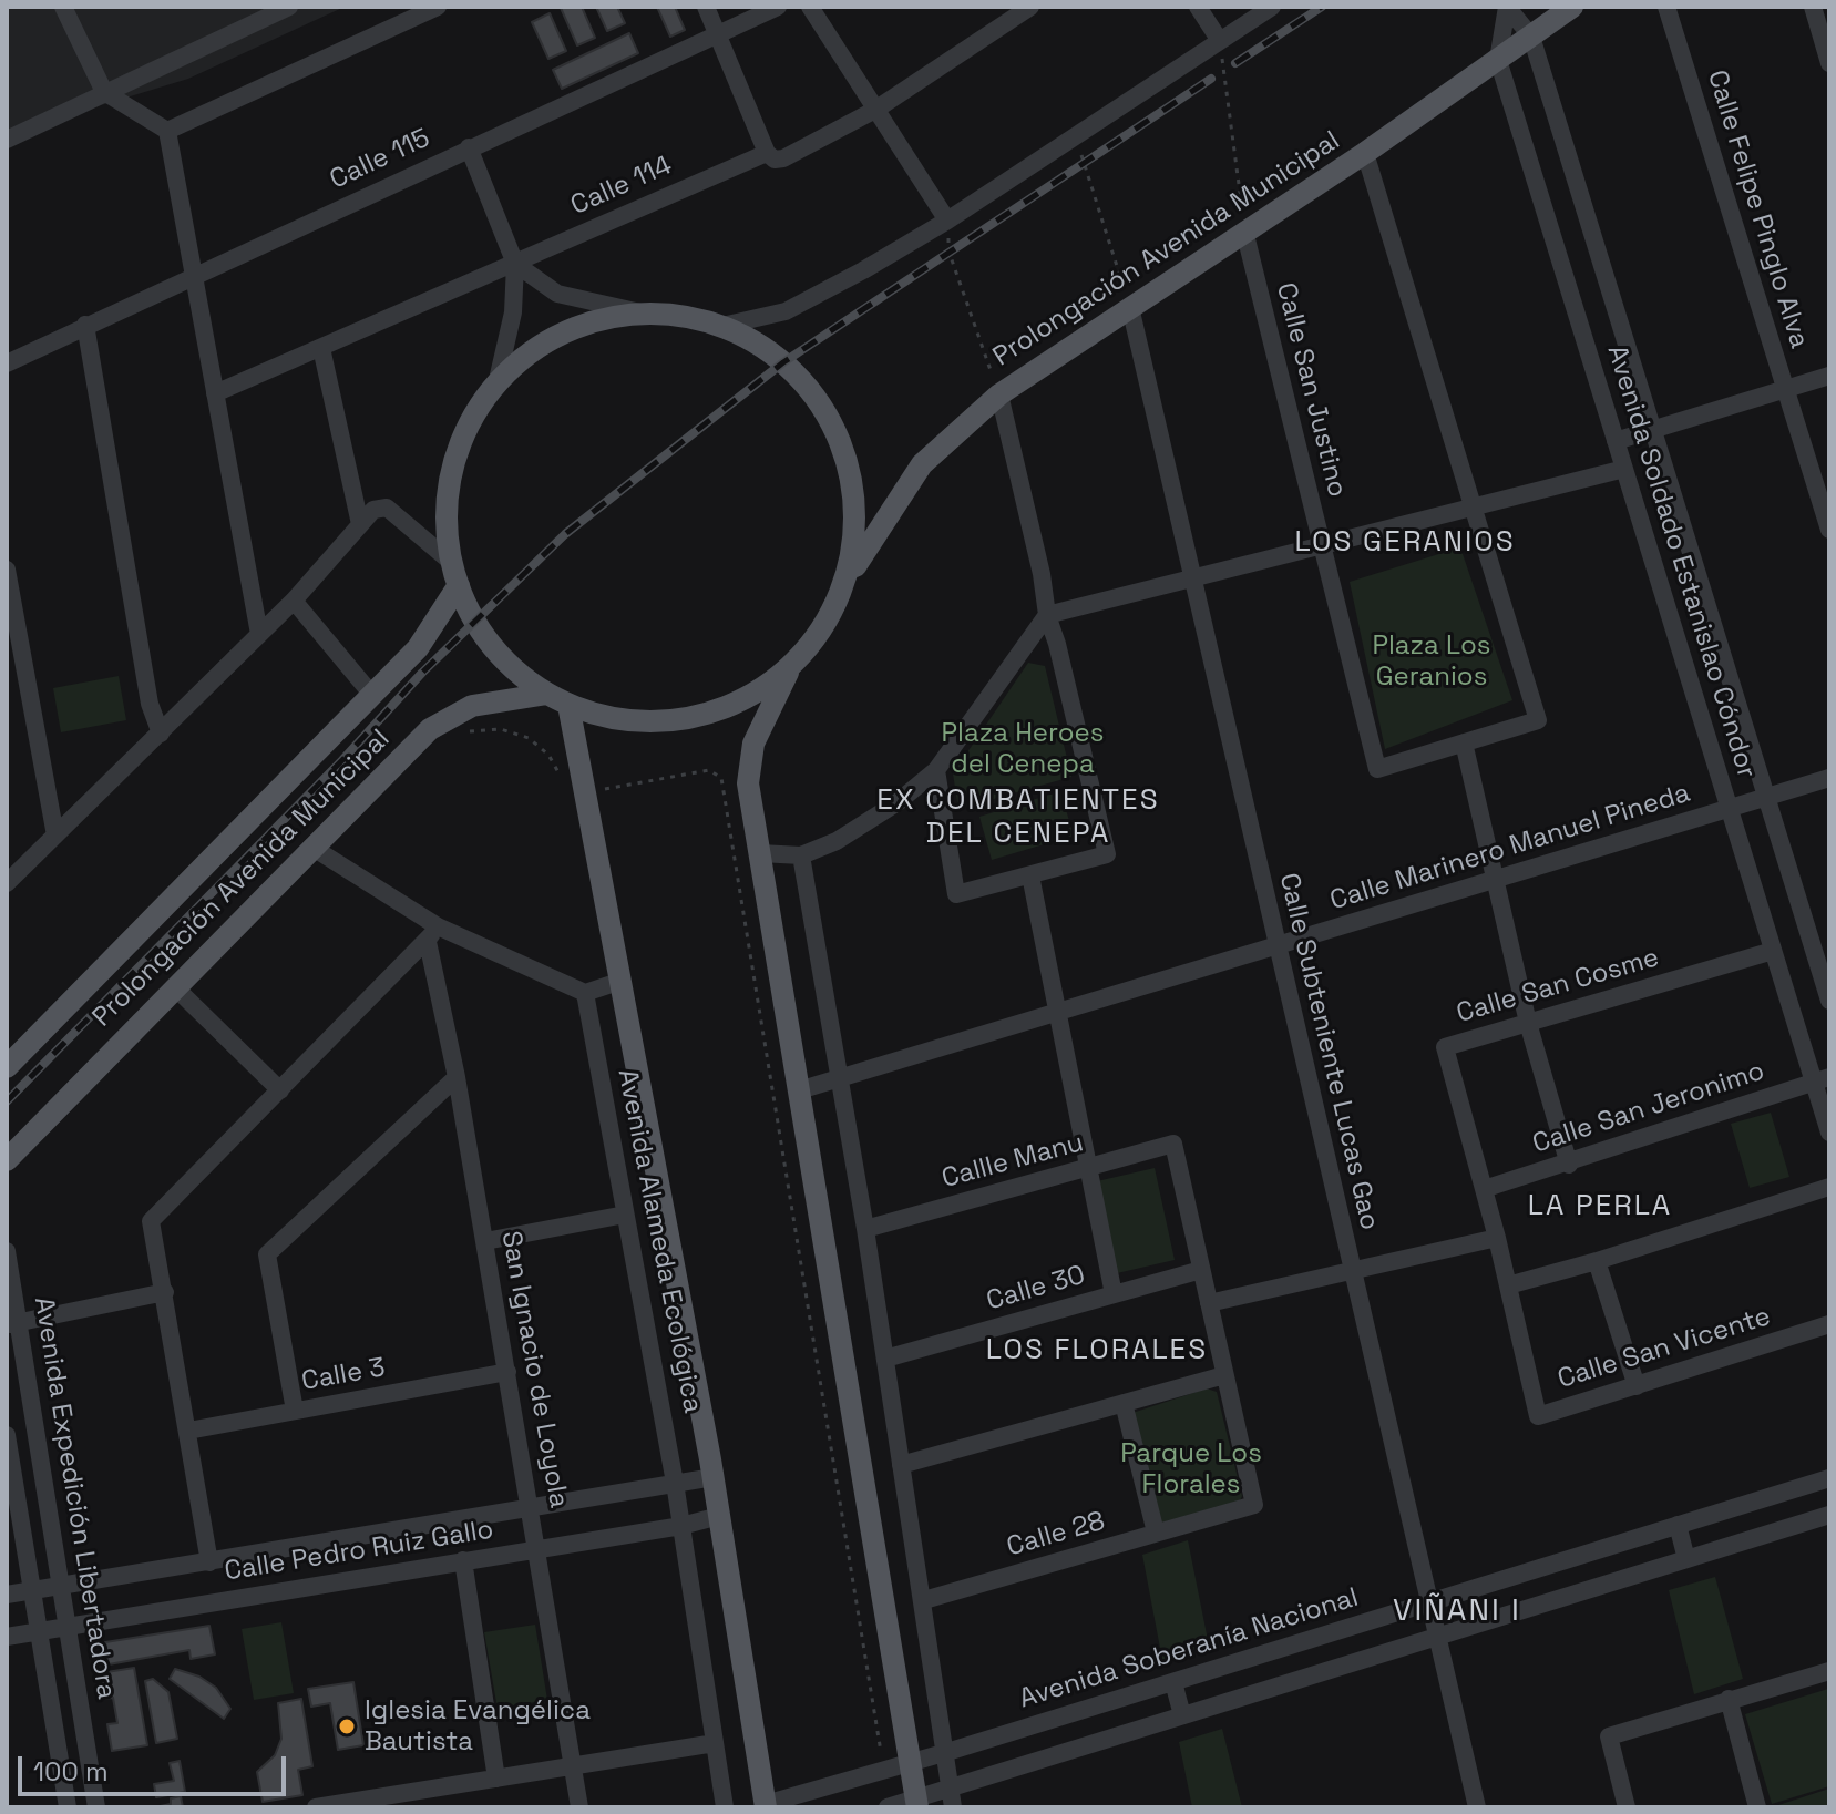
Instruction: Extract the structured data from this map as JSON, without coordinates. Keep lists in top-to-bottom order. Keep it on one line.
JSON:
{"streets":{"main road":["Prolongación Avenida Municipal","Avenida Alameda Ecológica"],"street":["Calle 115","Calle 114","Calle Felipe Pinglo Alva","Calle San Justino","Avenida Soldado Estanislao Cóndor","Calle Marinero Manuel Pineda","Calle San Cosme","Calle Subteniente Lucas Gao","Calle San Jeronimo","Callle Manu","Calle 30","Calle San Vicente","San Ignacio de Loyola","Calle 3","Avenida Expedición Libertadora","Calle 28","Calle Pedro Ruiz Gallo","Avenida Soberanía Nacional"]},"crossings":[["Prolongación Avenida Municipal","Calle San Justino"],["Prolongación Avenida Municipal","Avenida Soldado Estanislao Cóndor"],["Prolongación Avenida Municipal","Calle Subteniente Lucas Gao"],["Prolongación Avenida Municipal","Avenida Alameda Ecológica"],["Avenida Soldado Estanislao Cóndor","Calle Marinero Manuel Pineda"],["Avenida Soldado Estanislao Cóndor","Calle San Cosme"],["Avenida Soldado Estanislao Cóndor","Calle San Jeronimo"],["Calle Marinero Manuel Pineda","Calle Subteniente Lucas Gao"],["Calle San Cosme","Calle San Jeronimo"],["Calle San Cosme","Calle San Vicente"],["Calle Subteniente Lucas Gao","Avenida Soberanía Nacional"],["Callle Manu","Calle 30"],["Avenida Alameda Ecológica","Calle Pedro Ruiz Gallo"],["Avenida Alameda Ecológica","Avenida Soberanía Nacional"],["San Ignacio de Loyola","Calle 3"],["San Ignacio de Loyola","Calle Pedro Ruiz Gallo"],["Avenida Expedición Libertadora","Calle Pedro Ruiz Gallo"]],"districts":["LOS GERANIOS","EX COMBATIENTES DEL CENEPA","LA PERLA","LOS FLORALES","VIÑANI I"],"parks":["Plaza Los Geranios","Plaza Heroes del Cenepa","Parque Los Florales"],"places":["Iglesia Evangélica Bautista"],"scale_bar":"100 m"}
